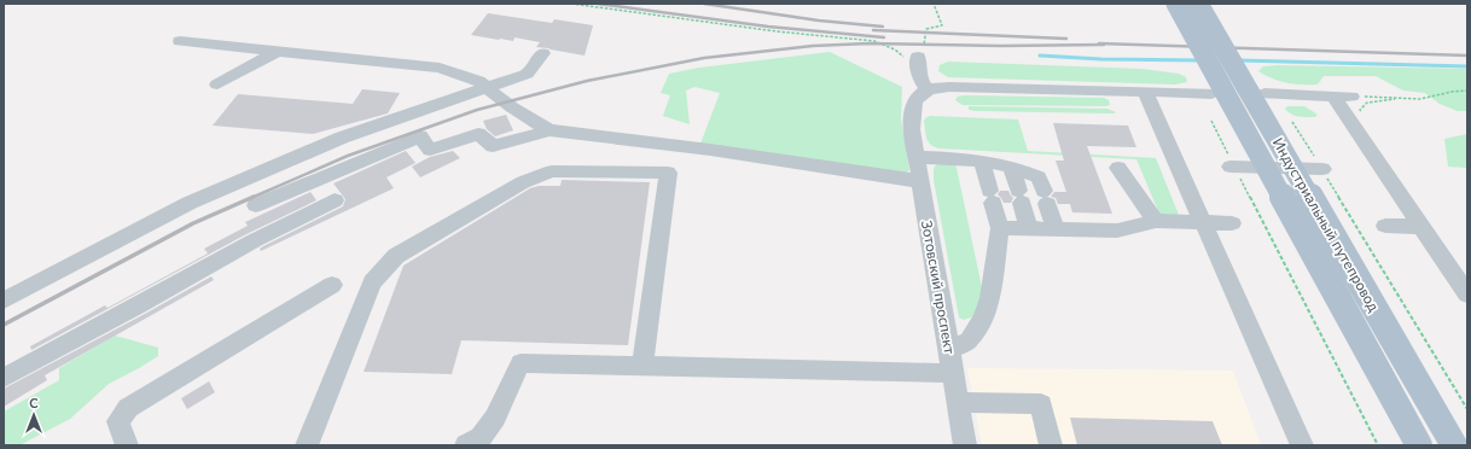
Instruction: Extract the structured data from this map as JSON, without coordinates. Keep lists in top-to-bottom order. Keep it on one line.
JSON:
{"streets":{"main road":["Индустриальный путепровод"],"street":["Зотовский проспект"]},"north":"top"}
